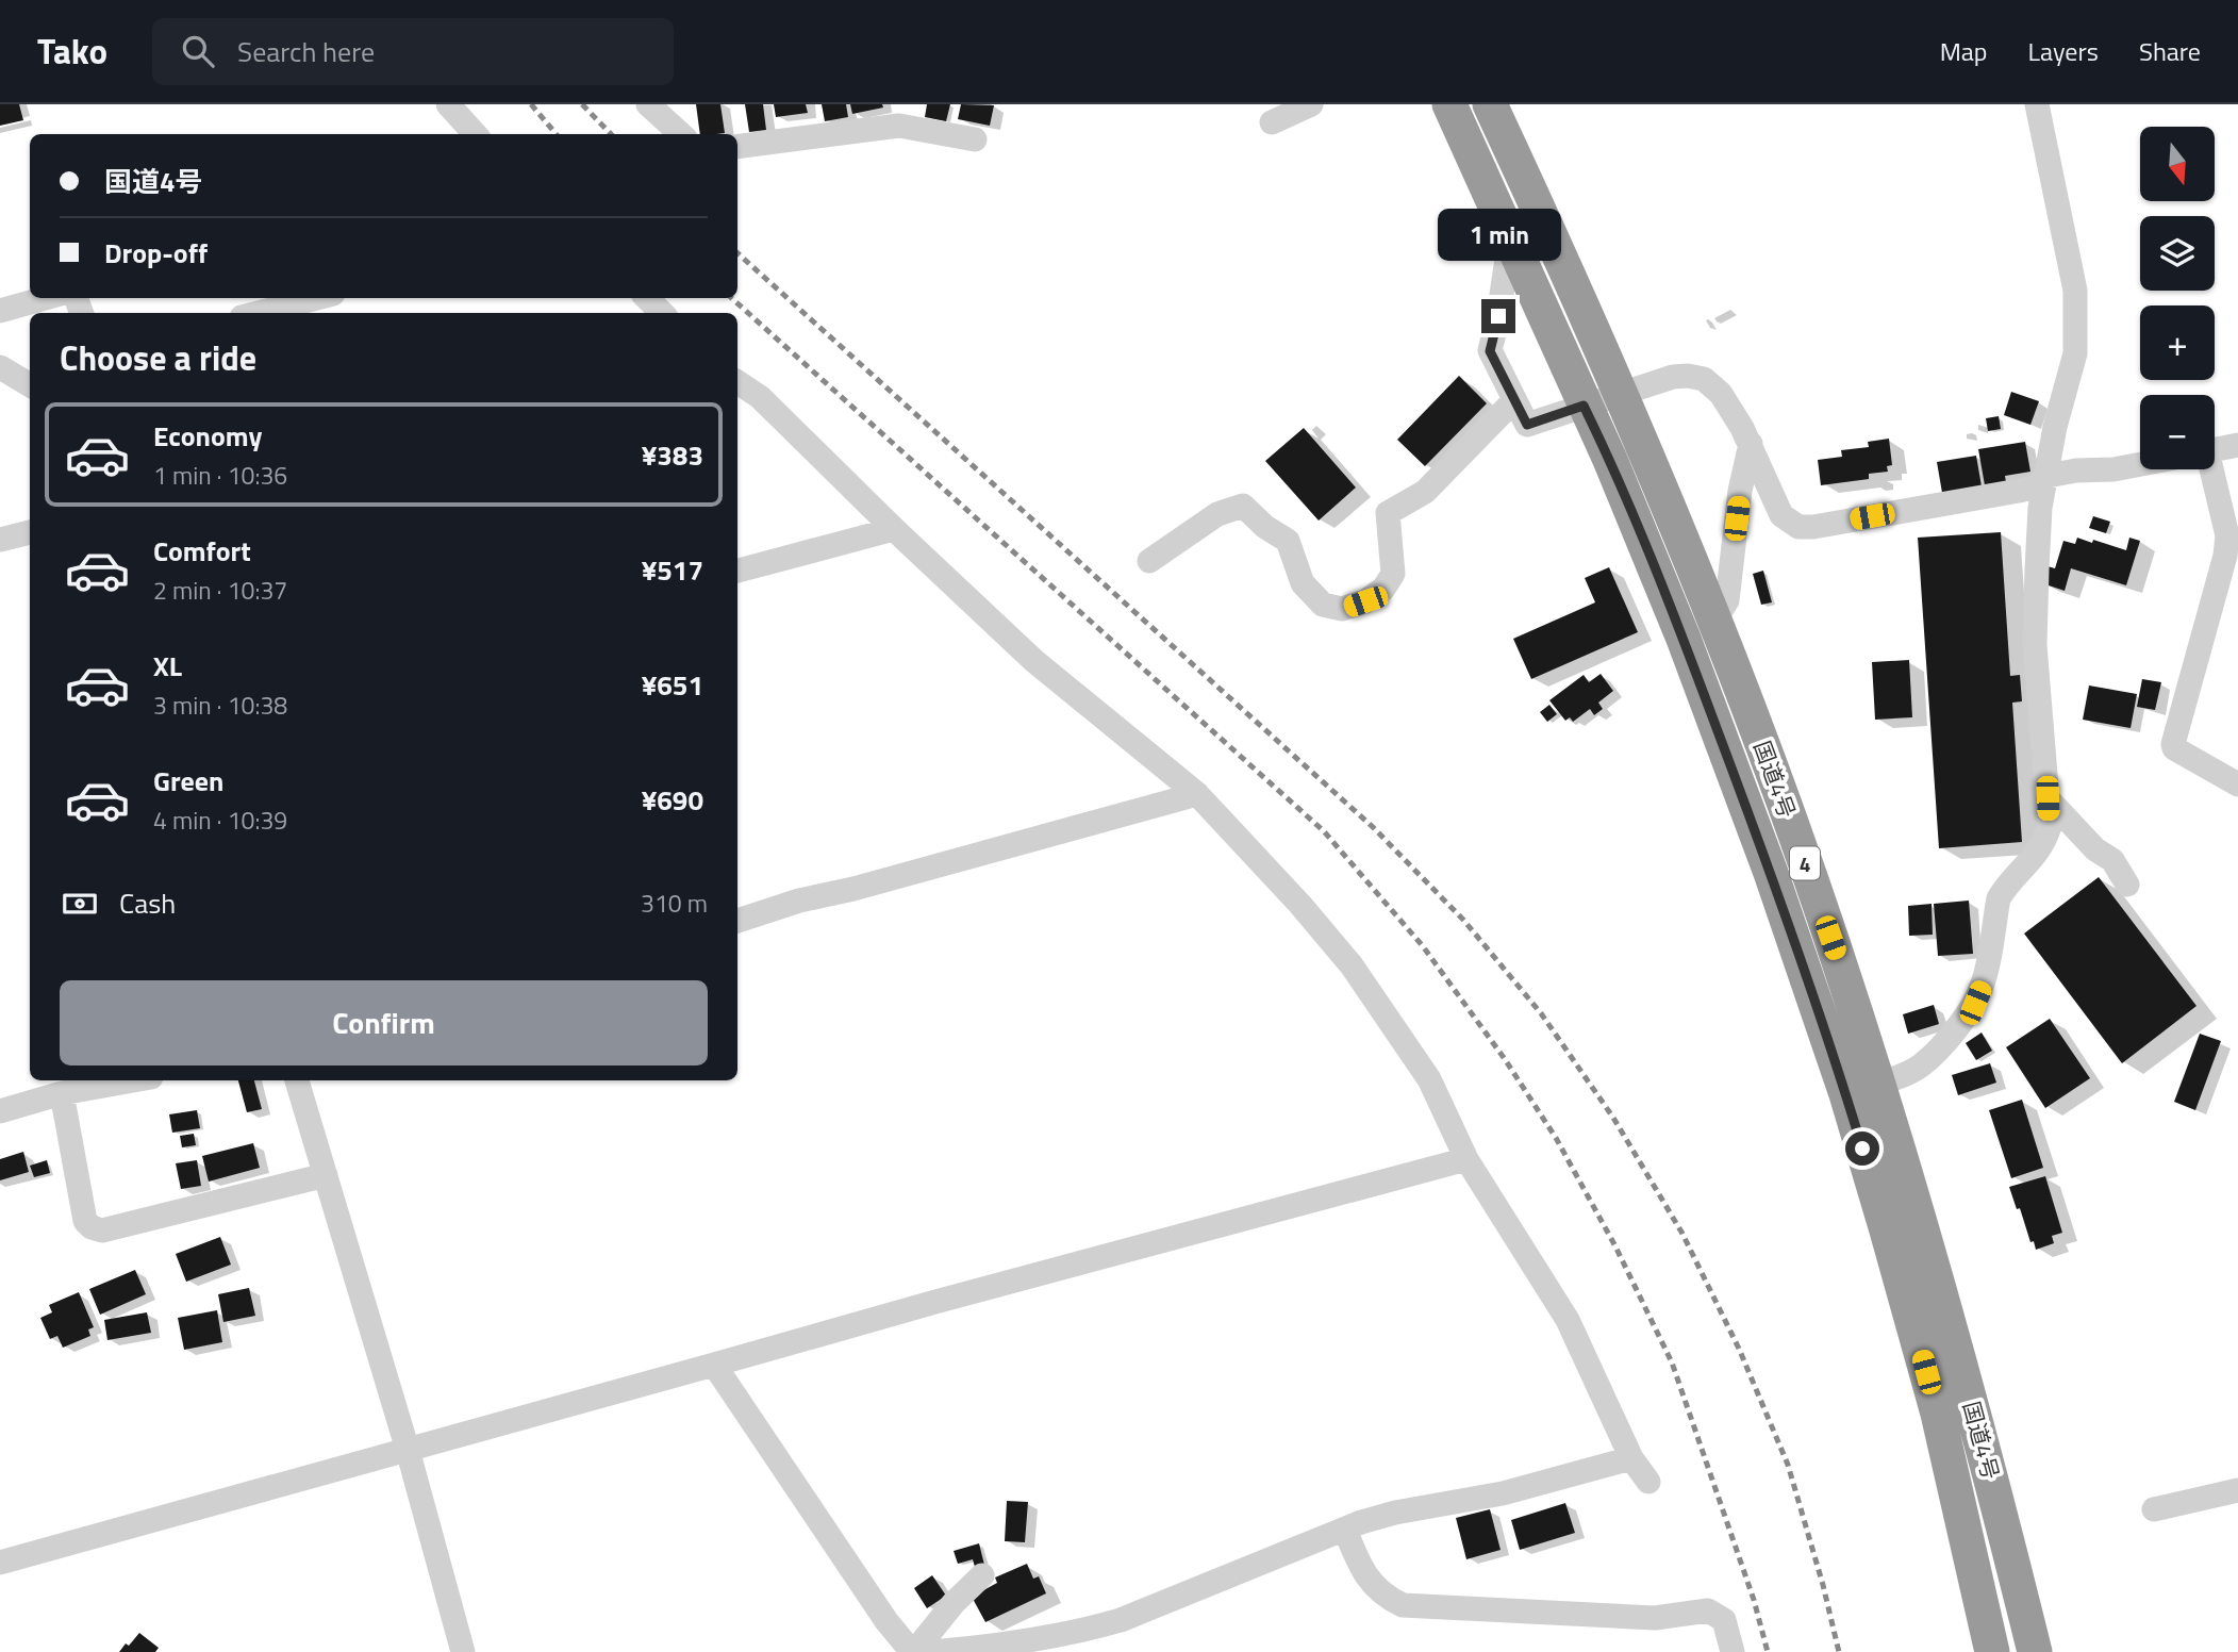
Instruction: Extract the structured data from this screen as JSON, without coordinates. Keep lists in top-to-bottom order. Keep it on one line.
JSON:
{"streets":{"highway":["国道4号","4"]},"north":"bottom","page":{"header":"Tako","search":"Search here","nav":["Map","Layers","Share"],"map_buttons":["+","−"],"banner":["国道4号","Drop-off"],"bubble":"1 min","heading":"Choose a ride","list":[{"name":"Economy","note":"1 min · 10:36","value":"¥383"},{"name":"Comfort","note":"2 min · 10:37","value":"¥517"},{"name":"XL","note":"3 min · 10:38","value":"¥651"},{"name":"Green","note":"4 min · 10:39","value":"¥690"}],"pay":["Cash","310 m"],"buttons":"Confirm"}}
